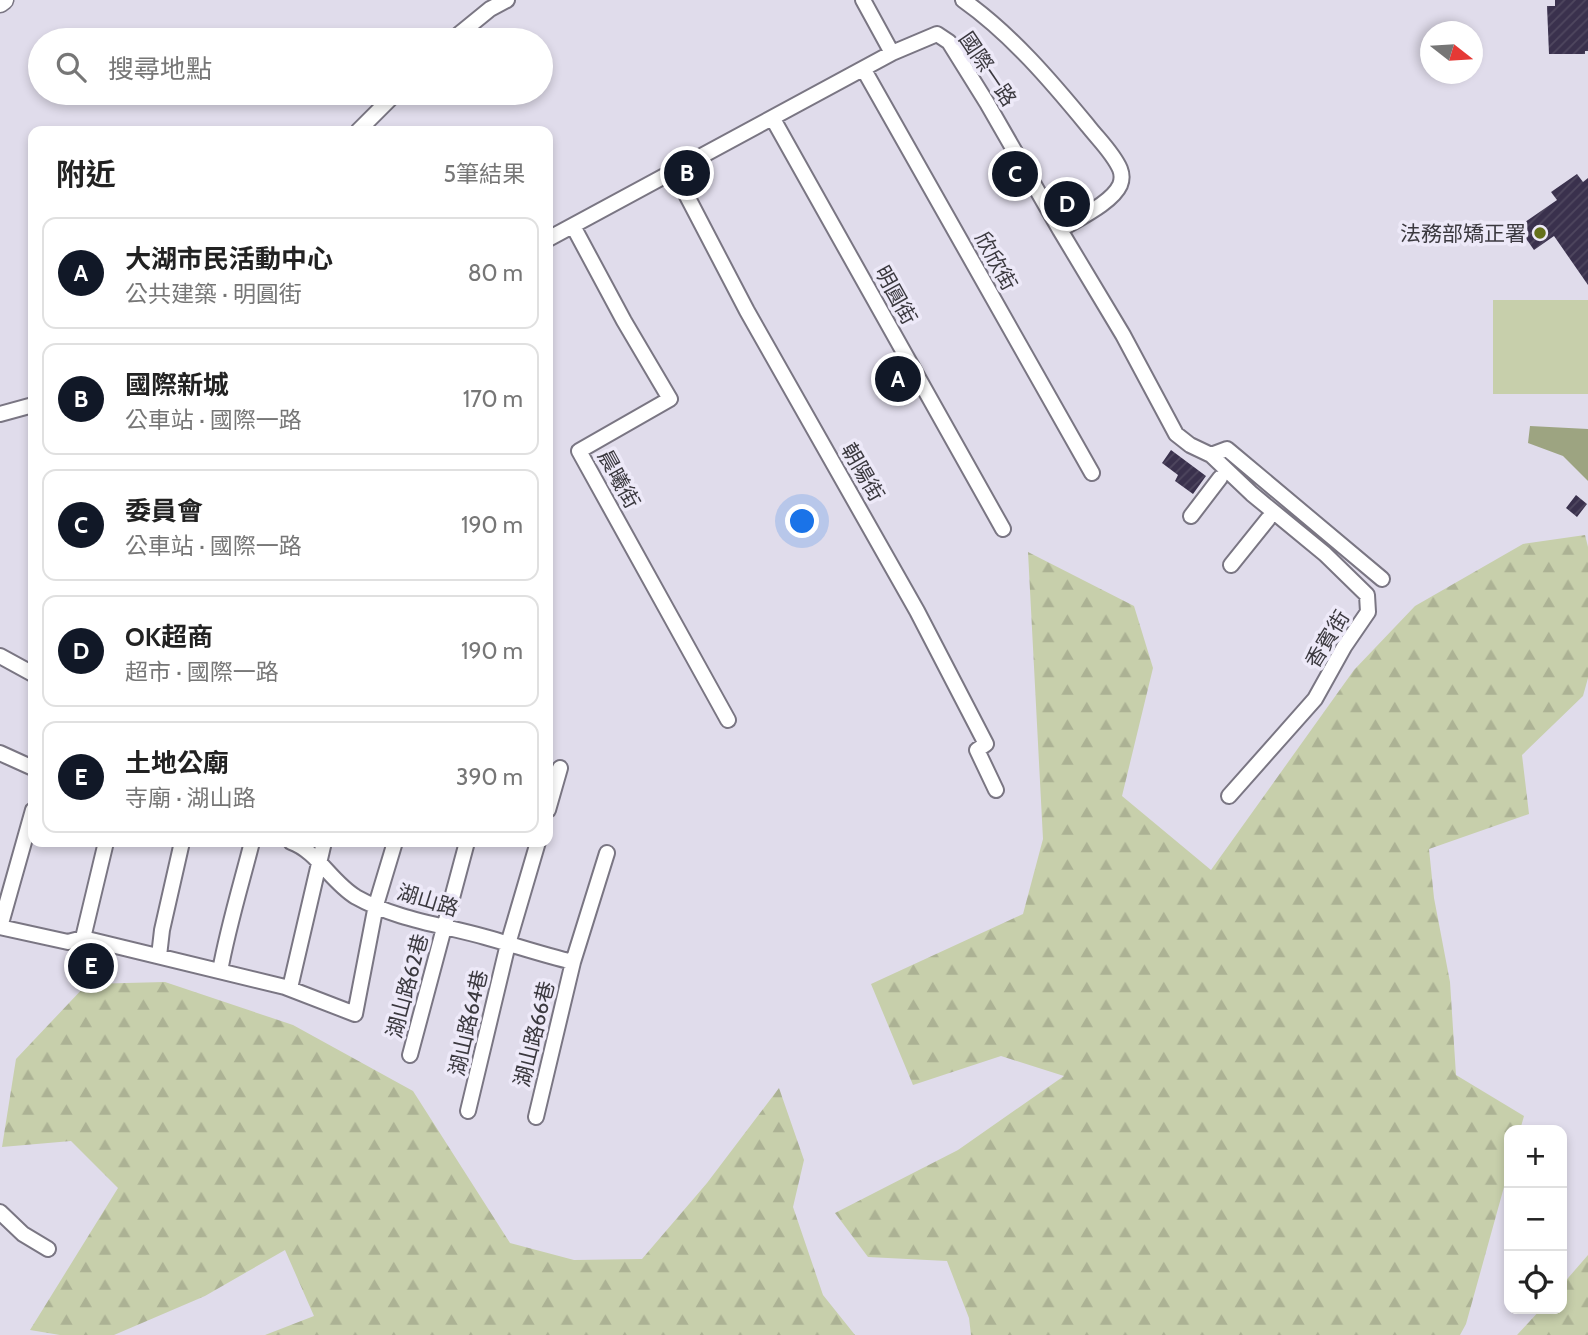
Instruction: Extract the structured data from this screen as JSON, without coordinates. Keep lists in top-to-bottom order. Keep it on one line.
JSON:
{"streets":{"street":["國際一路","欣欣街","明圓街","朝陽街","晨曦街","香賓街","湖山路","湖山路62巷","湖山路64巷","湖山路66巷"]},"crossings":[["國際一路","欣欣街"],["國際一路","明圓街"],["國際一路","朝陽街"],["國際一路","晨曦街"],["國際一路","香賓街"],["湖山路","湖山路62巷"],["湖山路","湖山路64巷"],["湖山路","湖山路66巷"]],"places":["法務部矯正署"],"north":"right","page":{"search":"搜尋地點","heading":["附近","5筆結果"],"pins":["B","C","D","A","E"],"list":[{"mark":"A","name":"大湖市民活動中心","note":"公共建築 · 明圓街","value":"80 m"},{"mark":"B","name":"國際新城","note":"公車站 · 國際一路","value":"170 m"},{"mark":"C","name":"委員會","note":"公車站 · 國際一路","value":"190 m"},{"mark":"D","name":"OK超商","note":"超市 · 國際一路","value":"190 m"},{"mark":"E","name":"土地公廟","note":"寺廟 · 湖山路","value":"390 m"}],"map_buttons":["+","−"]}}
